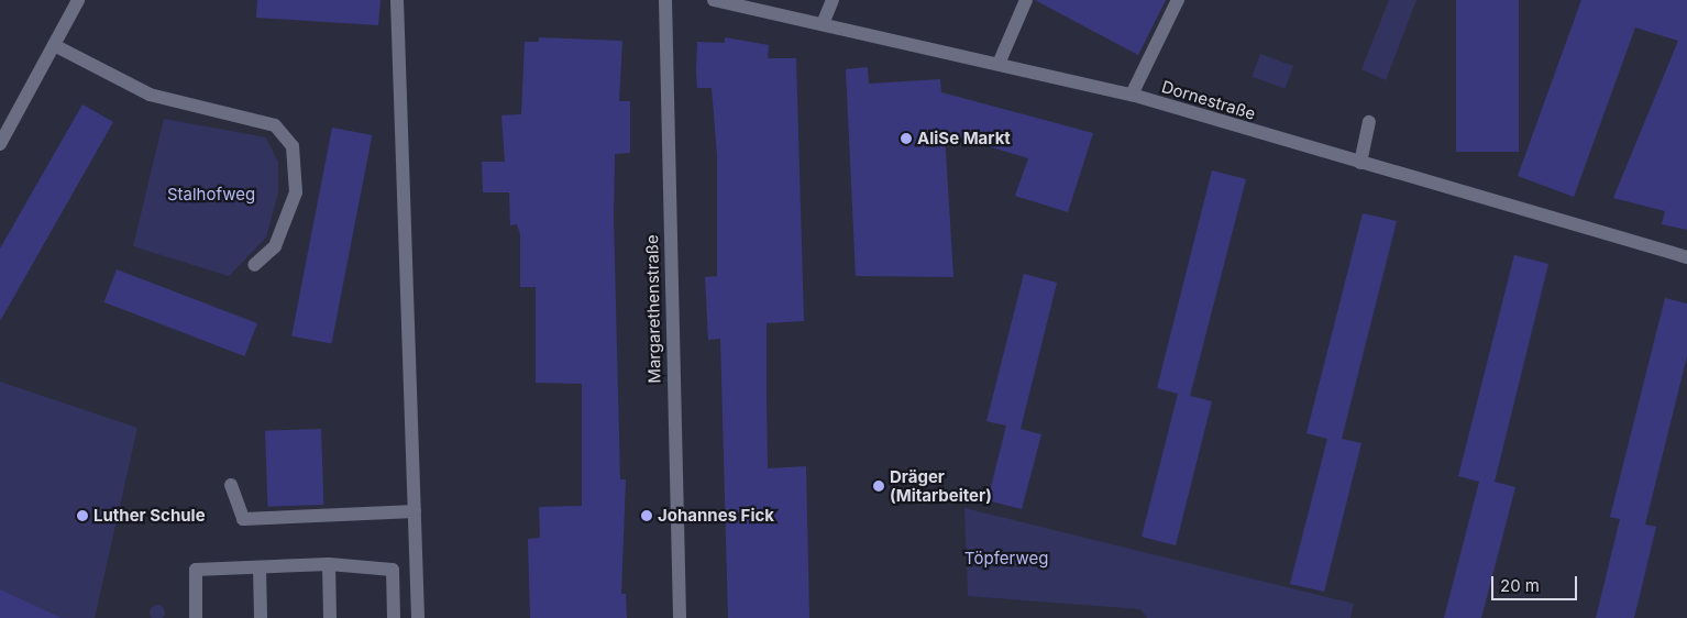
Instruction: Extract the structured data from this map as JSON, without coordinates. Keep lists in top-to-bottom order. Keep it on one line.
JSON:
{"streets":{"street":["Dornestraße","Margarethenstraße"]},"parks":["Stalhofweg","Töpferweg"],"places":["AliSe Markt","Dräger (Mitarbeiter)","Luther Schule","Johannes Fick"],"scale_bar":"20 m"}
